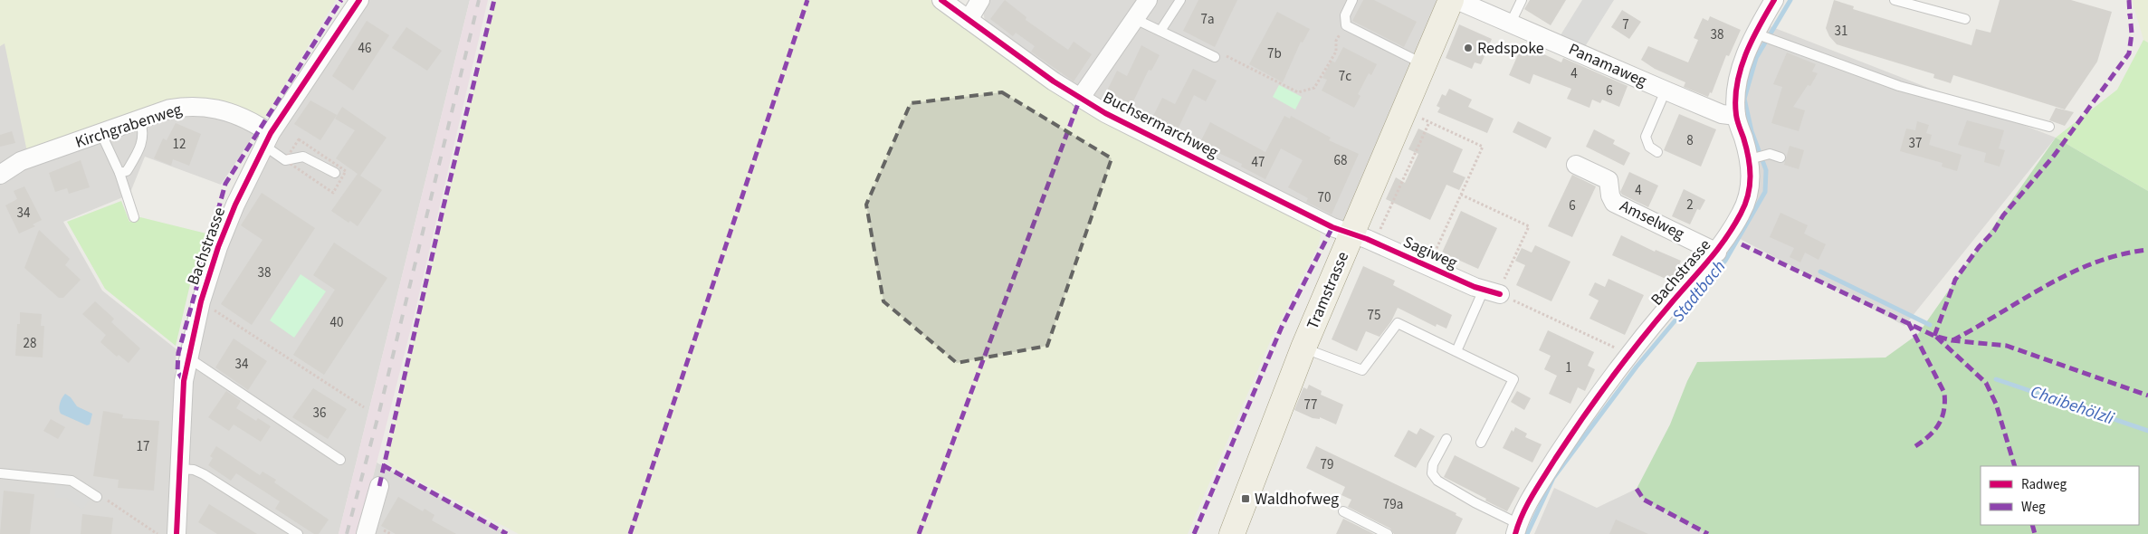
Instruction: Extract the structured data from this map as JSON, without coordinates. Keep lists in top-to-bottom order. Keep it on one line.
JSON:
{"streets":{"main road":["Tramstrasse"],"street":["Panamaweg","Buchsermarchweg","Kirchgrabenweg","Amselweg","Bachstrasse","Sagiweg"]},"crossings":[["Panamaweg","Bachstrasse"],["Buchsermarchweg","Sagiweg"],["Buchsermarchweg","Tramstrasse"],["Amselweg","Bachstrasse"],["Sagiweg","Tramstrasse"]],"water":["Stadtbach","Chaibehölzli"],"places":{"other":["Redspoke"],"transit":["Waldhofweg"]},"house_numbers":["7a","7","31","38","46","7b","4","7c","6","8","37","12","68","47","4","70","2","6","34","38","75","40","28","34","1","77","36","17","79","79a"],"legend":["Radweg","Weg"]}
